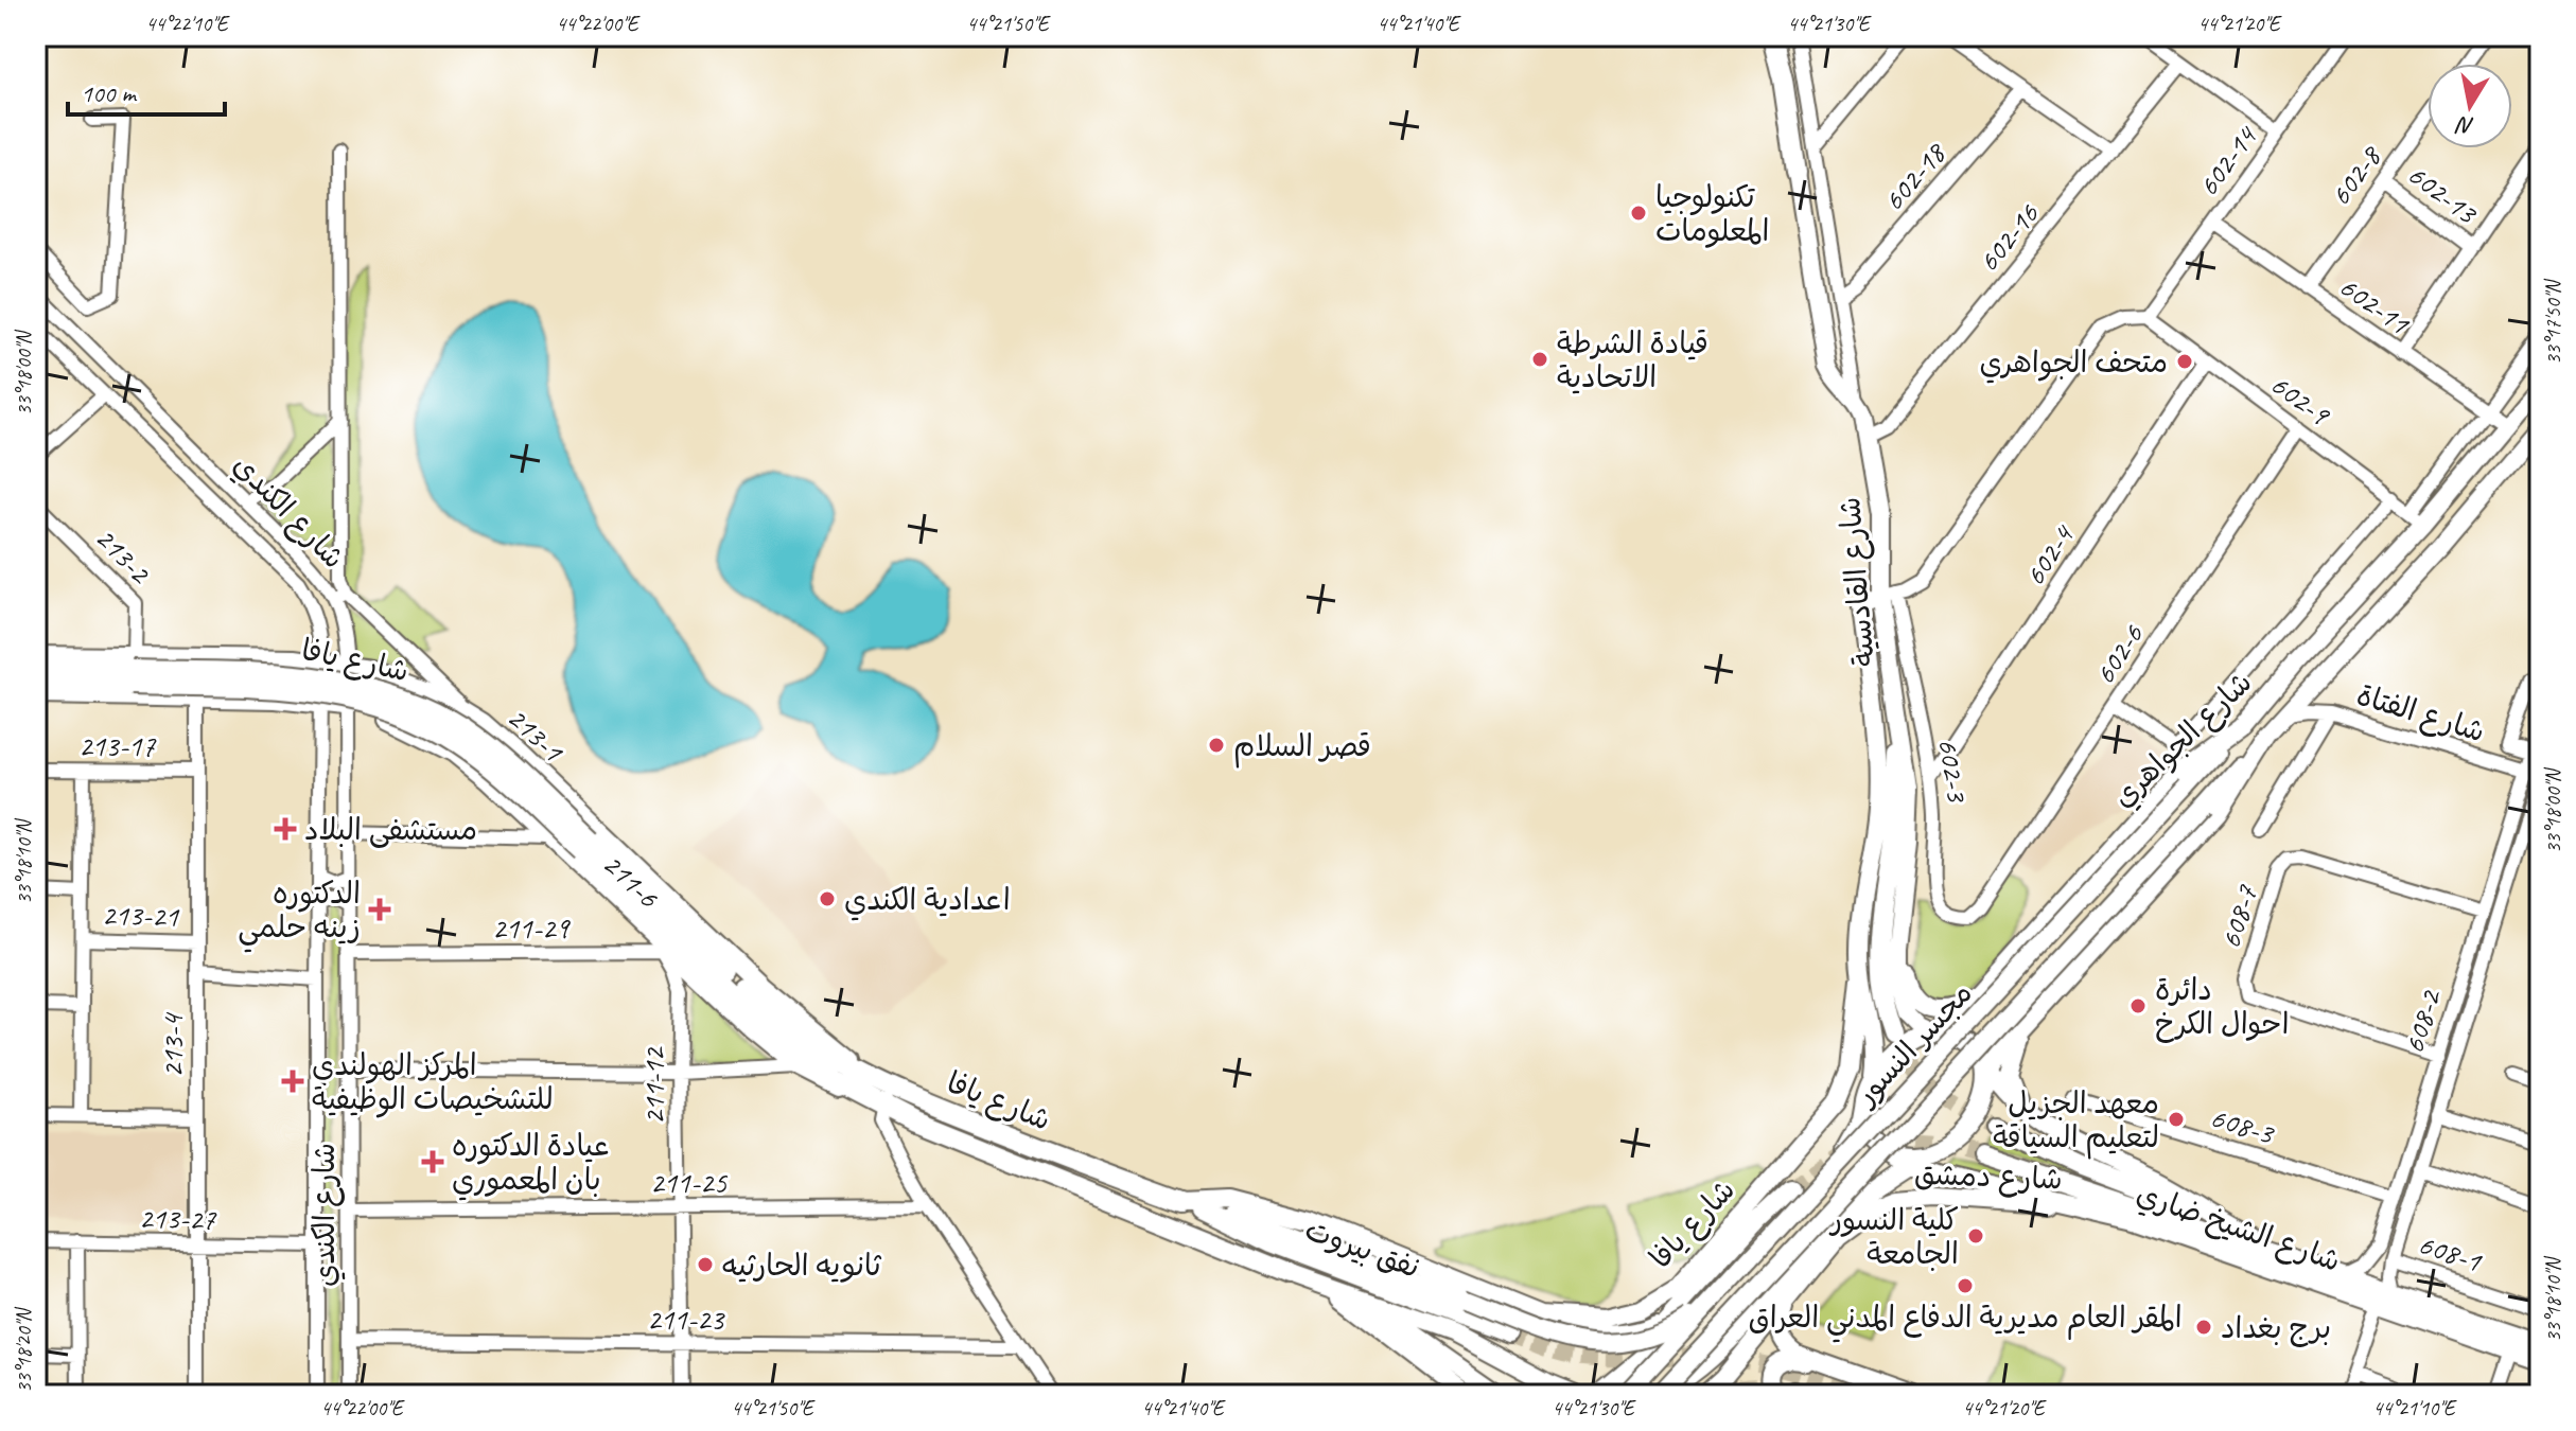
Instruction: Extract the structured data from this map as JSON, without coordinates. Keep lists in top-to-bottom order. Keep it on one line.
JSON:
{"streets":{"highway":["شارع يافا"],"main road":["شارع القادسية","213-1","شارع الجواهري","211-6","مجسر النسور","شارع دمشق","شارع الشيخ ضاري","نفق بيروت"],"street":["602-14","602-8","602-18","602-13","602-16","602-11","602-9","شارع الكندي","213-2","602-4","602-6","شارع الفتاة","213-17","602-3","213-21","608-7","211-29","608-2","213-4","211-12","608-3","211-25","213-27","608-1","211-23"]},"crossings":[["602-14","602-11"],["602-14","602-9"],["602-8","602-13"],["602-8","602-11"],["602-16","شارع القادسية"],["602-11","شارع الجواهري"],["602-9","602-4"],["602-9","602-6"],["602-9","شارع الجواهري"],["شارع الكندي","213-1"],["شارع الكندي","211-6"],["شارع الكندي","211-29"],["شارع الكندي","211-25"],["شارع الكندي","213-27"],["شارع الكندي","211-23"],["213-2","شارع يافا"],["213-2","213-1"],["602-4","602-3"],["شارع القادسية","شارع يافا"],["شارع القادسية","شارع الجواهري"],["شارع القادسية","602-3"],["شارع القادسية","شارع الشيخ ضاري"],["602-6","602-3"],["شارع يافا","213-1"],["شارع يافا","211-6"],["شارع يافا","نفق بيروت"],["شارع الفتاة","شارع الجواهري"],["شارع الفتاة","608-2"],["شارع الجواهري","مجسر النسور"],["شارع الجواهري","شارع الشيخ ضاري"],["213-17","213-4"],["211-6","211-29"],["211-6","211-12"],["213-21","213-4"],["608-7","608-2"],["211-29","211-12"],["608-2","608-3"],["608-2","شارع الشيخ ضاري"],["608-2","608-1"],["213-4","213-27"],["211-12","211-25"],["211-12","211-23"],["شارع دمشق","شارع الشيخ ضاري"]],"places":{"other":["تكنولوجيا المعلومات","قيادة الشرطة الاتحادية","متحف الجواهري","قصر السلام","اعدادية الكندي","دائرة احوال الكرخ","معهد الجزيل لتعليم السياقة","كلية النسور الجامعة","ثانويه الحارثيه","المقر العام مديرية الدفاع المدني العراق","برج بغداد"],"health":["مستشفى البلاد","الدكتوره زينه حلمي","المركز الهولندي للتشخيصات الوظيفية","عيادة الدكتوره بان المعموري"]},"scale_bar":"100 m","north":"bottom","coordinates":["44°22'10\"E","44°22'00\"E","44°21'50\"E","44°21'40\"E","44°21'30\"E","44°21'20\"E","33°17'50\"N","33°18'00\"N","33°18'10\"N","33°18'20\"N","44°21'10\"E"]}
